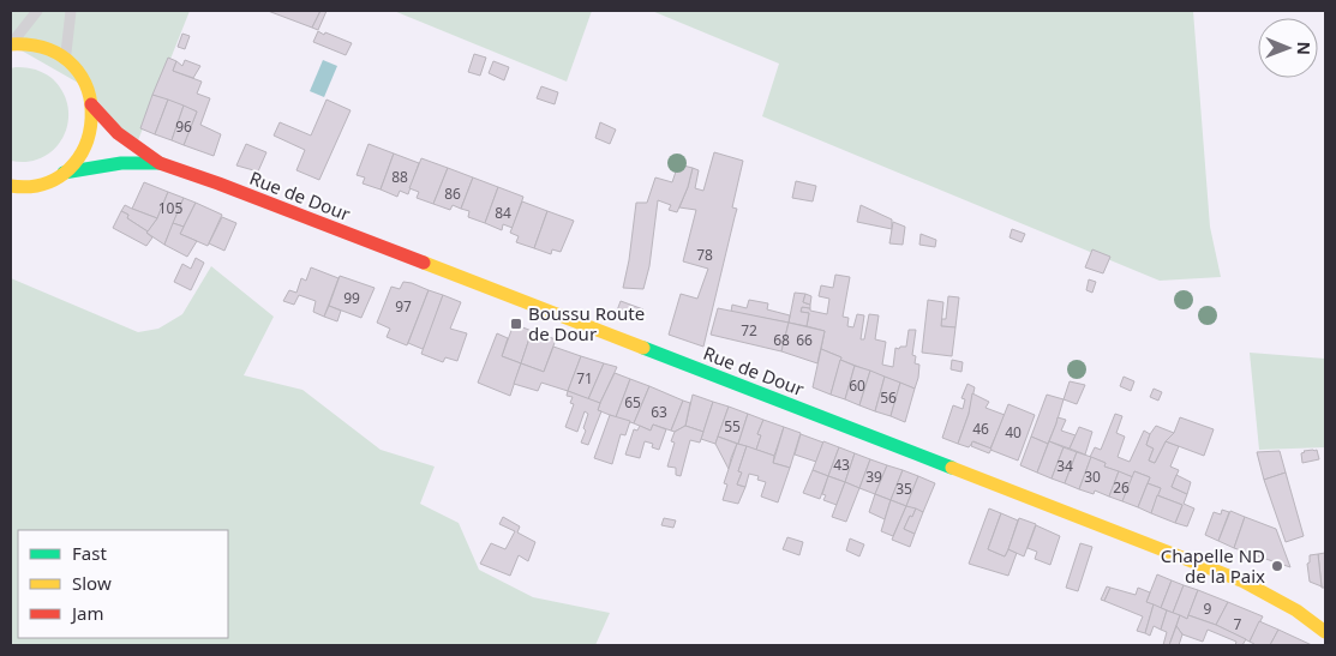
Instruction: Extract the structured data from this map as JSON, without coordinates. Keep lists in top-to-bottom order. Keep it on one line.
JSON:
{"streets":{"main road":["Rue de Dour"]},"places":{"transit":["Boussu Route de Dour"],"other":["Chapelle ND de la Paix"]},"house_numbers":["96","88","86","105","84","78","99","97","72","68","66","71","60","56","65","63","55","46","40","43","34","39","30","26","35","9","7"],"legend":["Fast","Slow","Jam"],"north":"right"}
